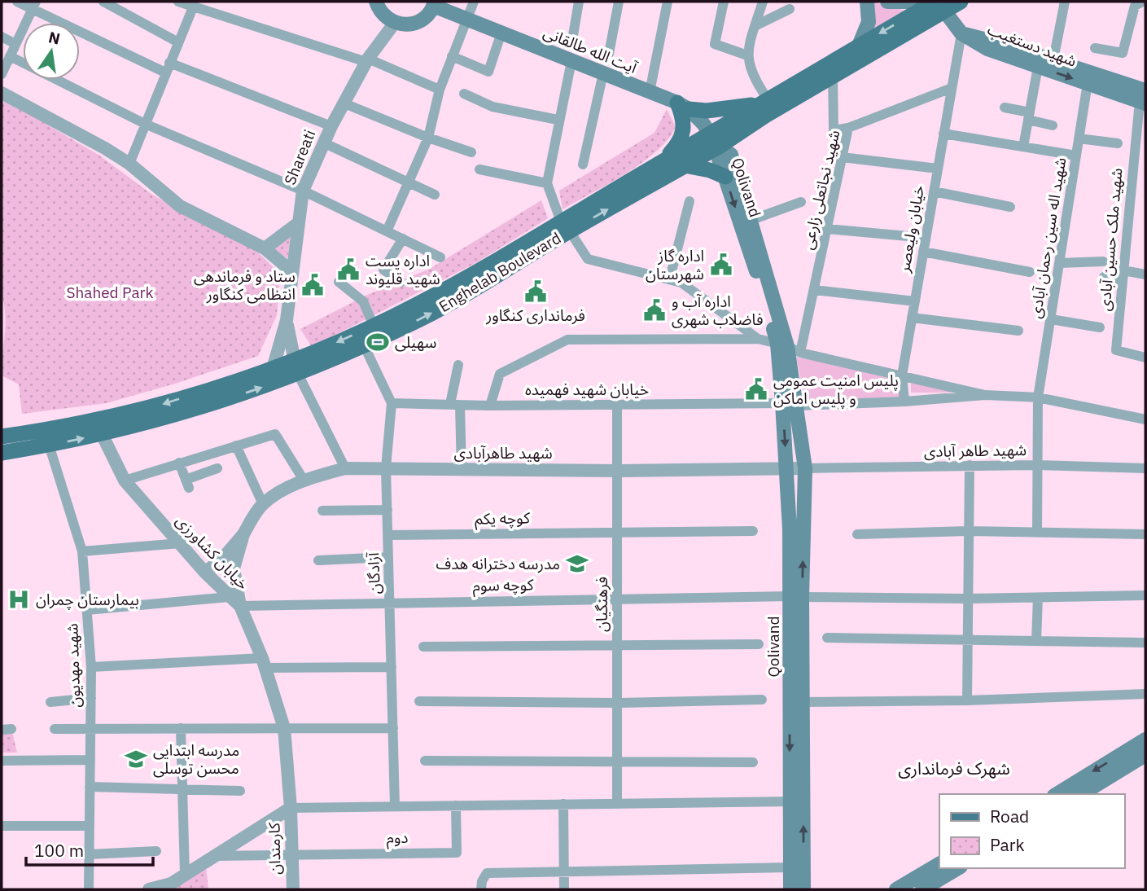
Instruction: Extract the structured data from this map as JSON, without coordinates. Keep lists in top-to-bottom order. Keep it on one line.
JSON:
{"streets":{"main road":["شهید دستغیب","آیت الله طالقانی","Qolivand","Enghelab Boulevard"],"street":["Shareati","شهید نجاتعلی زارعی","خیابان ولیعصر","شهید اله سین رحمان آبادی","شهید ملک حسین آبادی","خیابان شهید فهمیده","شهید طاهر آبادی","شهید طاهرآبادی","کوچه یکم","خیابان کشاورزی","آزادگان","کوچه سوم","فرهنگیان","شهید مهدیون","دوم","کارمندان"]},"crossings":[["شهید دستغیب","شهید اله سین رحمان آبادی"],["شهید دستغیب","شهید ملک حسین آبادی"],["آیت الله طالقانی","Qolivand"],["آیت الله طالقانی","Enghelab Boulevard"],["Qolivand","شهید نجاتعلی زارعی"],["Qolivand","Enghelab Boulevard"],["Qolivand","خیابان شهید فهمیده"],["Qolivand","شهید طاهر آبادی"],["Qolivand","شهید طاهرآبادی"],["Qolivand","کوچه سوم"],["شهید نجاتعلی زارعی","خیابان ولیعصر"],["شهید اله سین رحمان آبادی","شهید طاهر آبادی"],["Enghelab Boulevard","خیابان کشاورزی"],["Enghelab Boulevard","شهید مهدیون"],["خیابان شهید فهمیده","آزادگان"],["خیابان شهید فهمیده","فرهنگیان"],["شهید طاهر آبادی","شهید طاهرآبادی"],["شهید طاهرآبادی","آزادگان"],["شهید طاهرآبادی","فرهنگیان"],["کوچه یکم","آزادگان"],["کوچه یکم","فرهنگیان"],["خیابان کشاورزی","کوچه سوم"],["خیابان کشاورزی","کارمندان"],["آزادگان","کوچه سوم"],["کوچه سوم","فرهنگیان"],["دوم","کارمندان"]],"districts":["شهرک فرمانداری"],"parks":["Shahed Park"],"places":{"public building":["اداره گاز شهرستان","اداره پست شهید قلیوند","ستاد و فرماندهی انتظامی کنگاور","فرمانداری کنگاور","اداره آب و فاضلاب شهری","پلیس امنیت عمومی و پلیس اماکن"],"sports":["سهیلی"],"school or university":["مدرسه دخترانه هدف","مدرسه ابتدایی محسن توسلی"],"hospital":["بیمارستان چمران"]},"legend":["Road","Park"],"scale_bar":"100 m","north":"top"}
